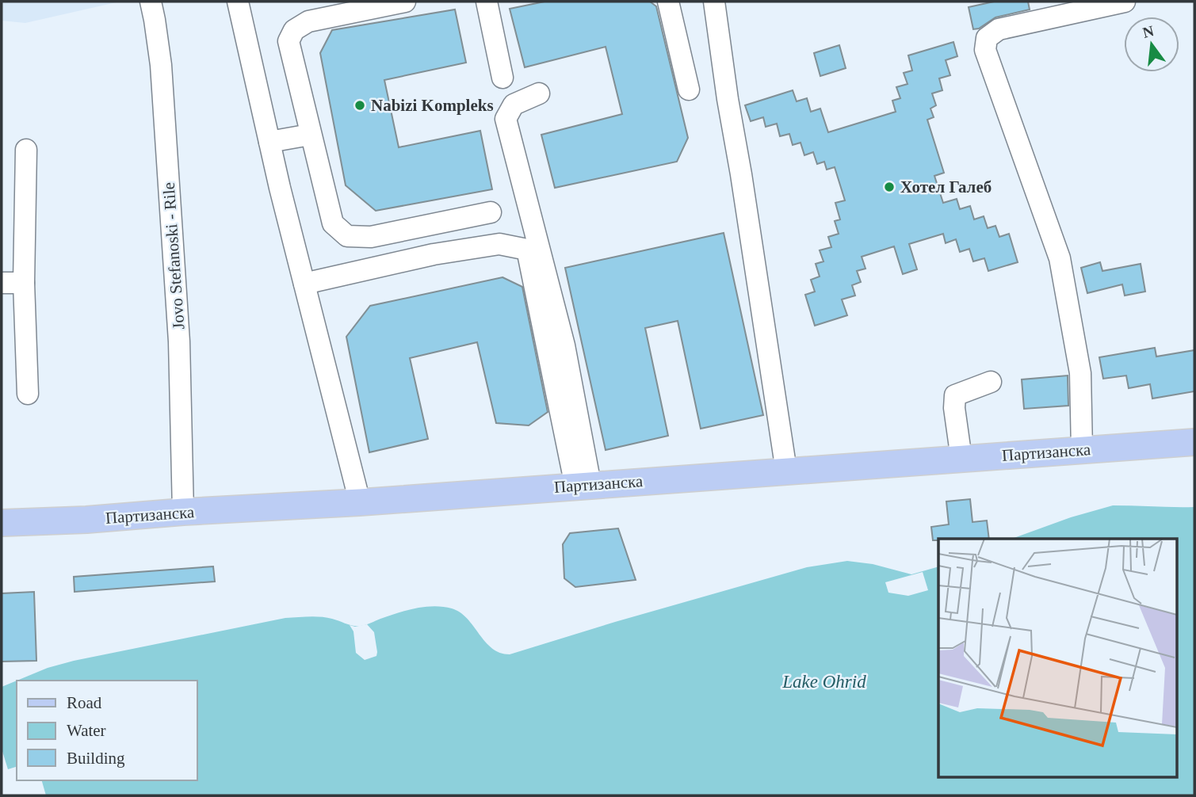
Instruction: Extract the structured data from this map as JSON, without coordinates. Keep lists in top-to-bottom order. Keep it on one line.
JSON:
{"streets":{"main road":["Партизанска"],"street":["Jovo Stefanoski - Rile"]},"crossings":[["Jovo Stefanoski - Rile","Партизанска"]],"water":["Lake Ohrid"],"places":["Nabizi Kompleks","Хотел Галеб"],"legend":["Road","Water","Building"],"north":"top"}
